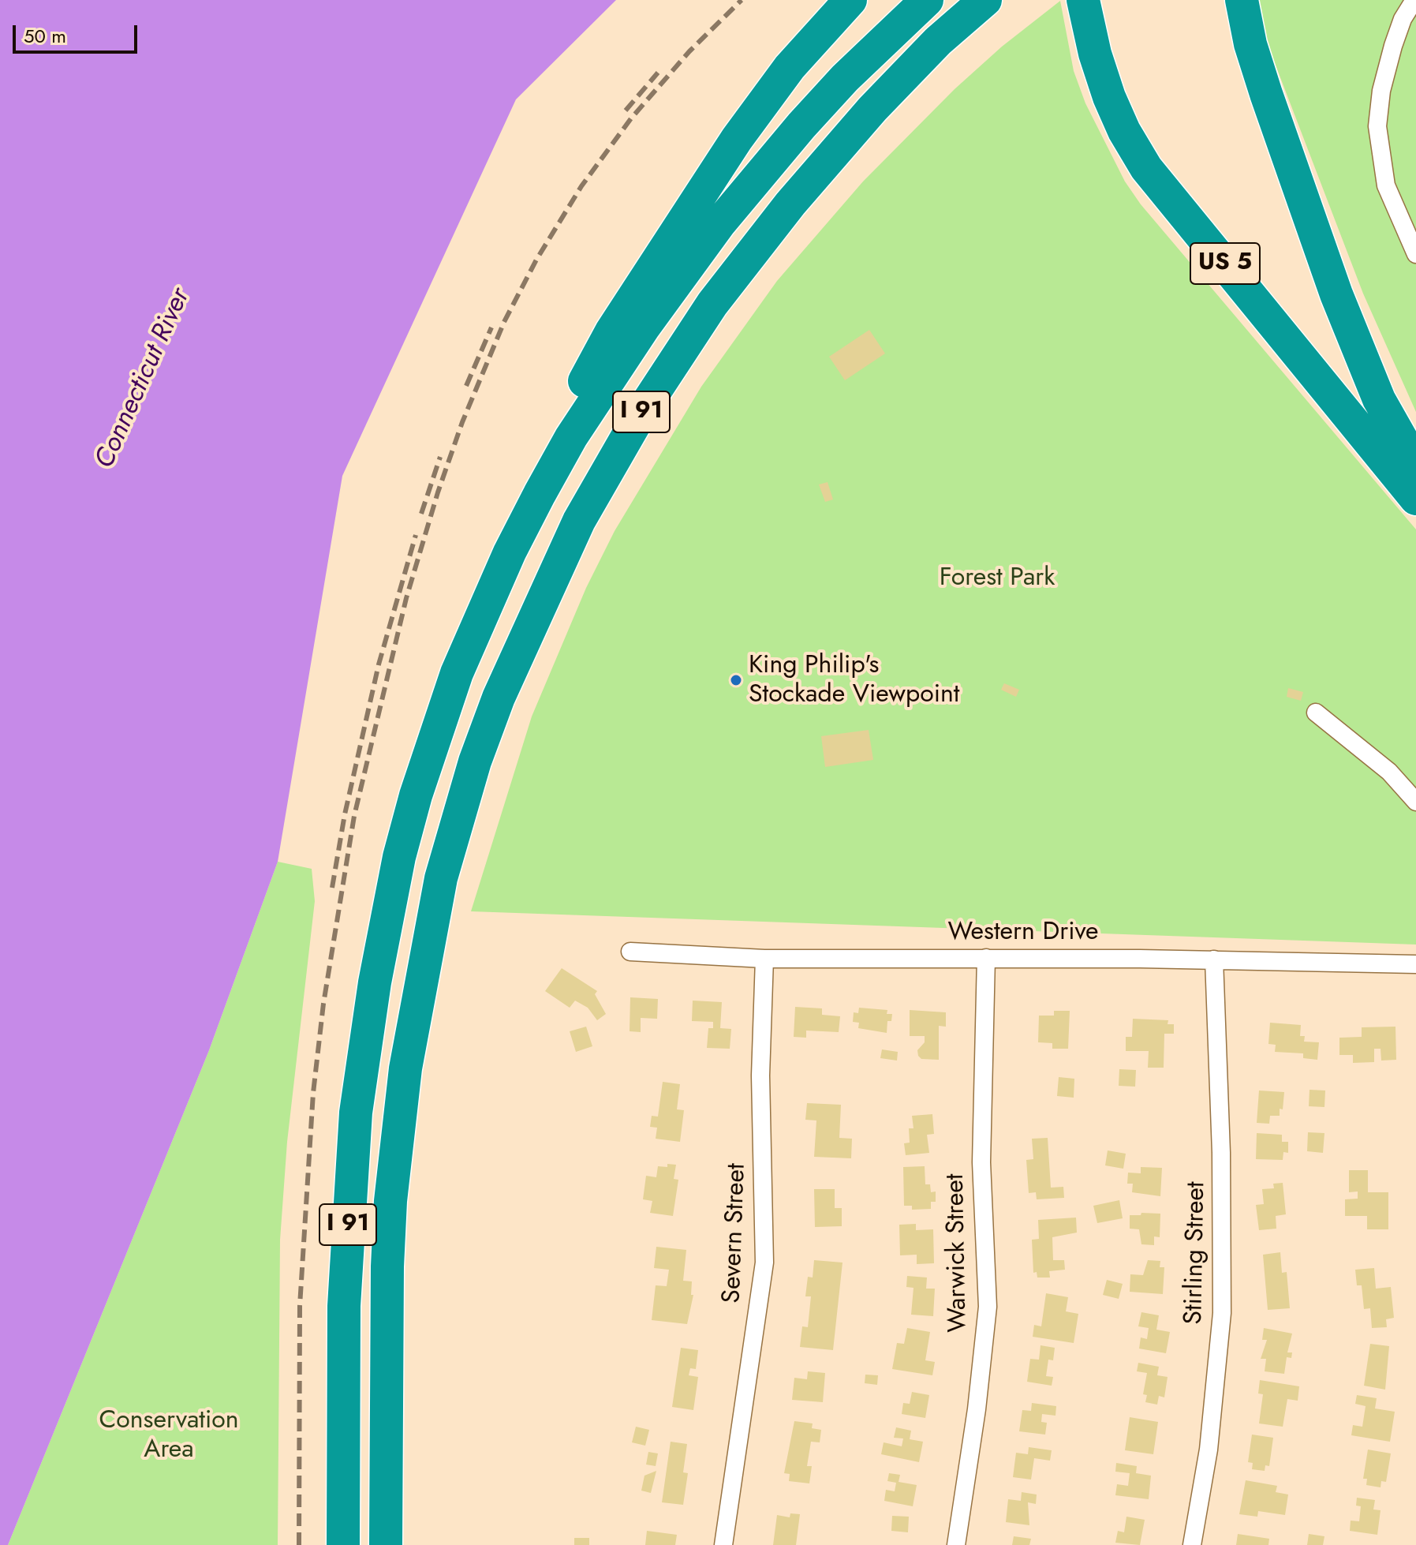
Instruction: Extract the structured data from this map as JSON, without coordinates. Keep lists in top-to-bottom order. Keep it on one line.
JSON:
{"streets":{"highway":["US 5","I 91"],"street":["Western Drive","Severn Street","Warwick Street","Stirling Street"]},"crossings":[["Western Drive","Severn Street"],["Western Drive","Warwick Street"],["Western Drive","Stirling Street"]],"water":["Connecticut River"],"parks":["Forest Park","Conservation Area"],"places":["King Philip's Stockade Viewpoint"],"scale_bar":"50 m"}
